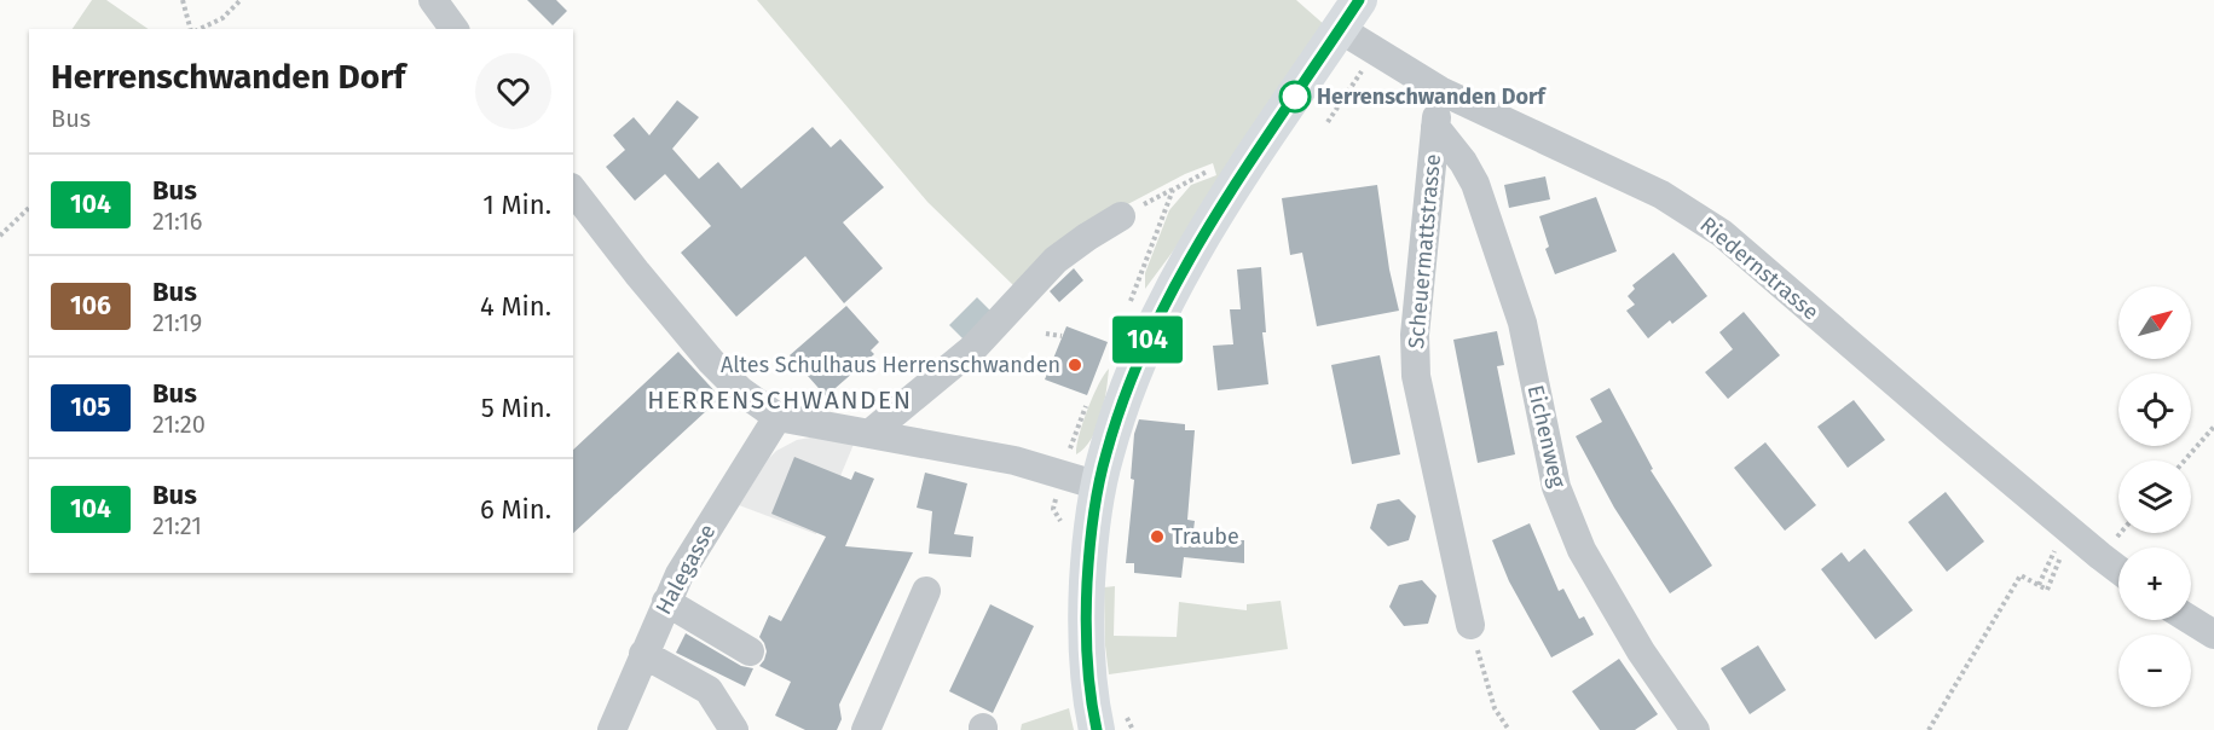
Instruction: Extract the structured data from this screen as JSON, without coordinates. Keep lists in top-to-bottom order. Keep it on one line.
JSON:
{"streets":{"street":["Scheuermattstrasse","Riedernstrasse","Eichenweg","Halegasse"]},"crossings":[["Scheuermattstrasse","Riedernstrasse"],["Scheuermattstrasse","Eichenweg"]],"districts":["HERRENSCHWANDEN"],"places":["Herrenschwanden Dorf","Altes Schulhaus Herrenschwanden","Traube"],"lines":["bus line 104"],"north":"top right","page":{"on_map":"104","heading":["Herrenschwanden Dorf","Bus"],"list":[{"mark":"104","name":"Bus","note":"21:16","value":"1 Min."},{"mark":"106","name":"Bus","note":"21:19","value":"4 Min."},{"mark":"105","name":"Bus","note":"21:20","value":"5 Min."},{"mark":"104","name":"Bus","note":"21:21","value":"6 Min."}],"map_buttons":["+","−"]}}
